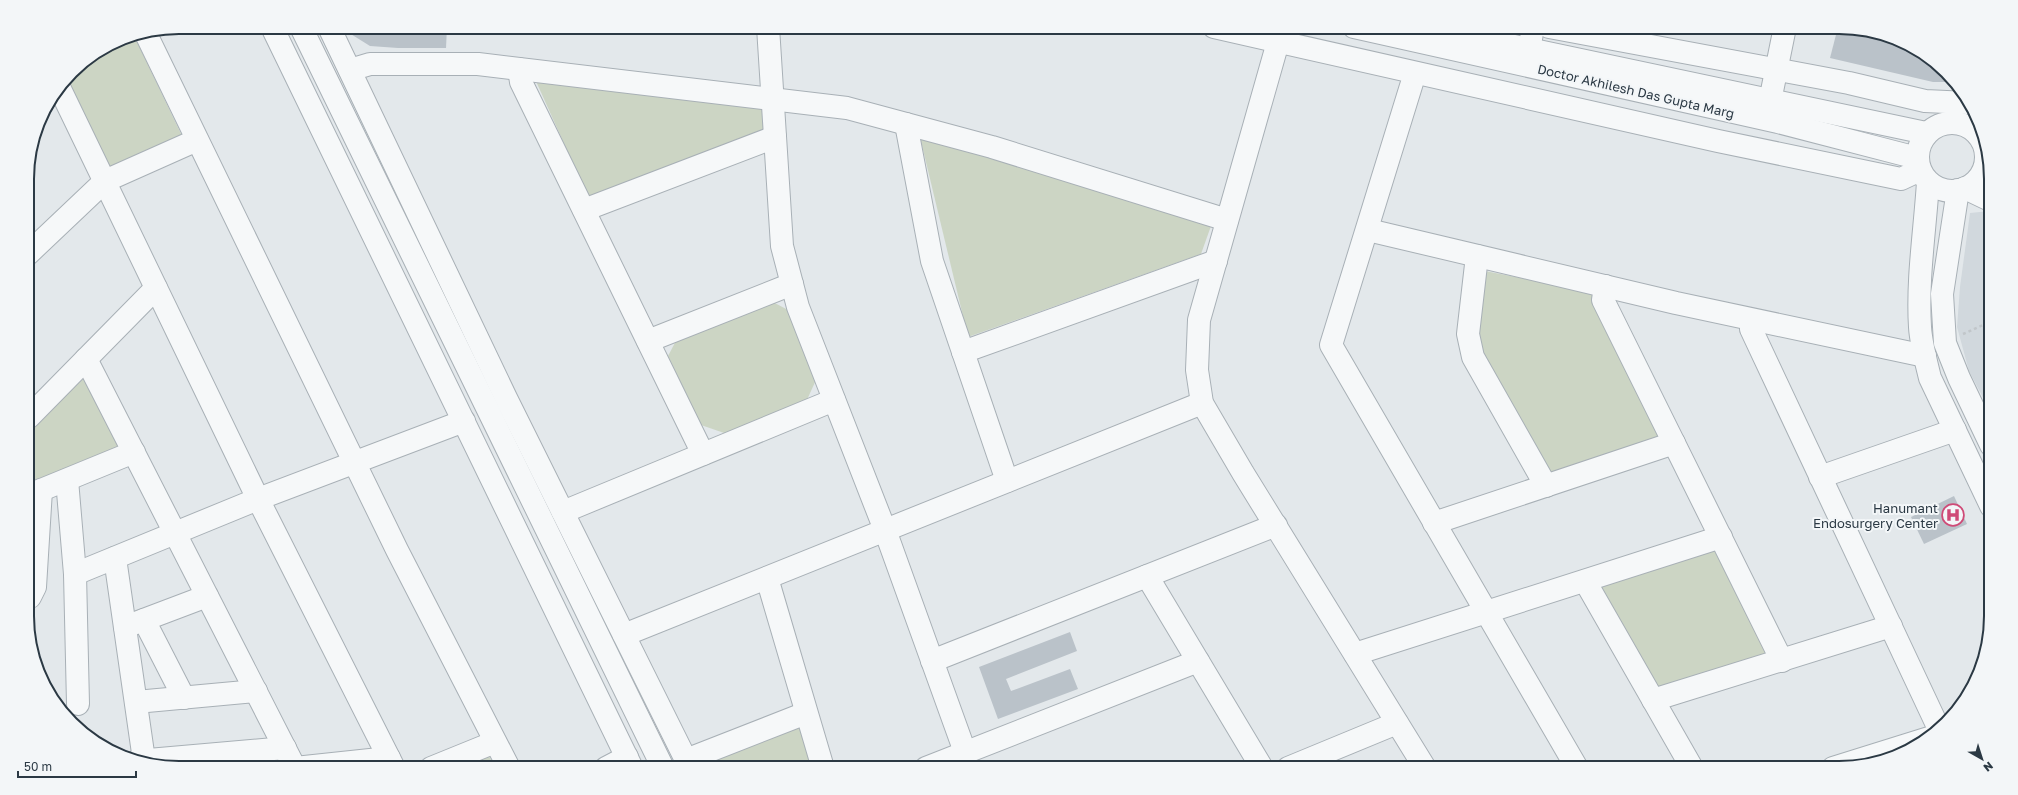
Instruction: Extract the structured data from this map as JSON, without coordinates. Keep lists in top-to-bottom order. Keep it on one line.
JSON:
{"streets":{"street":["Doctor Akhilesh Das Gupta Marg"]},"places":{"hospital":["Hanumant Endosurgery Center"]},"scale_bar":"50 m","north":"bottom right"}
